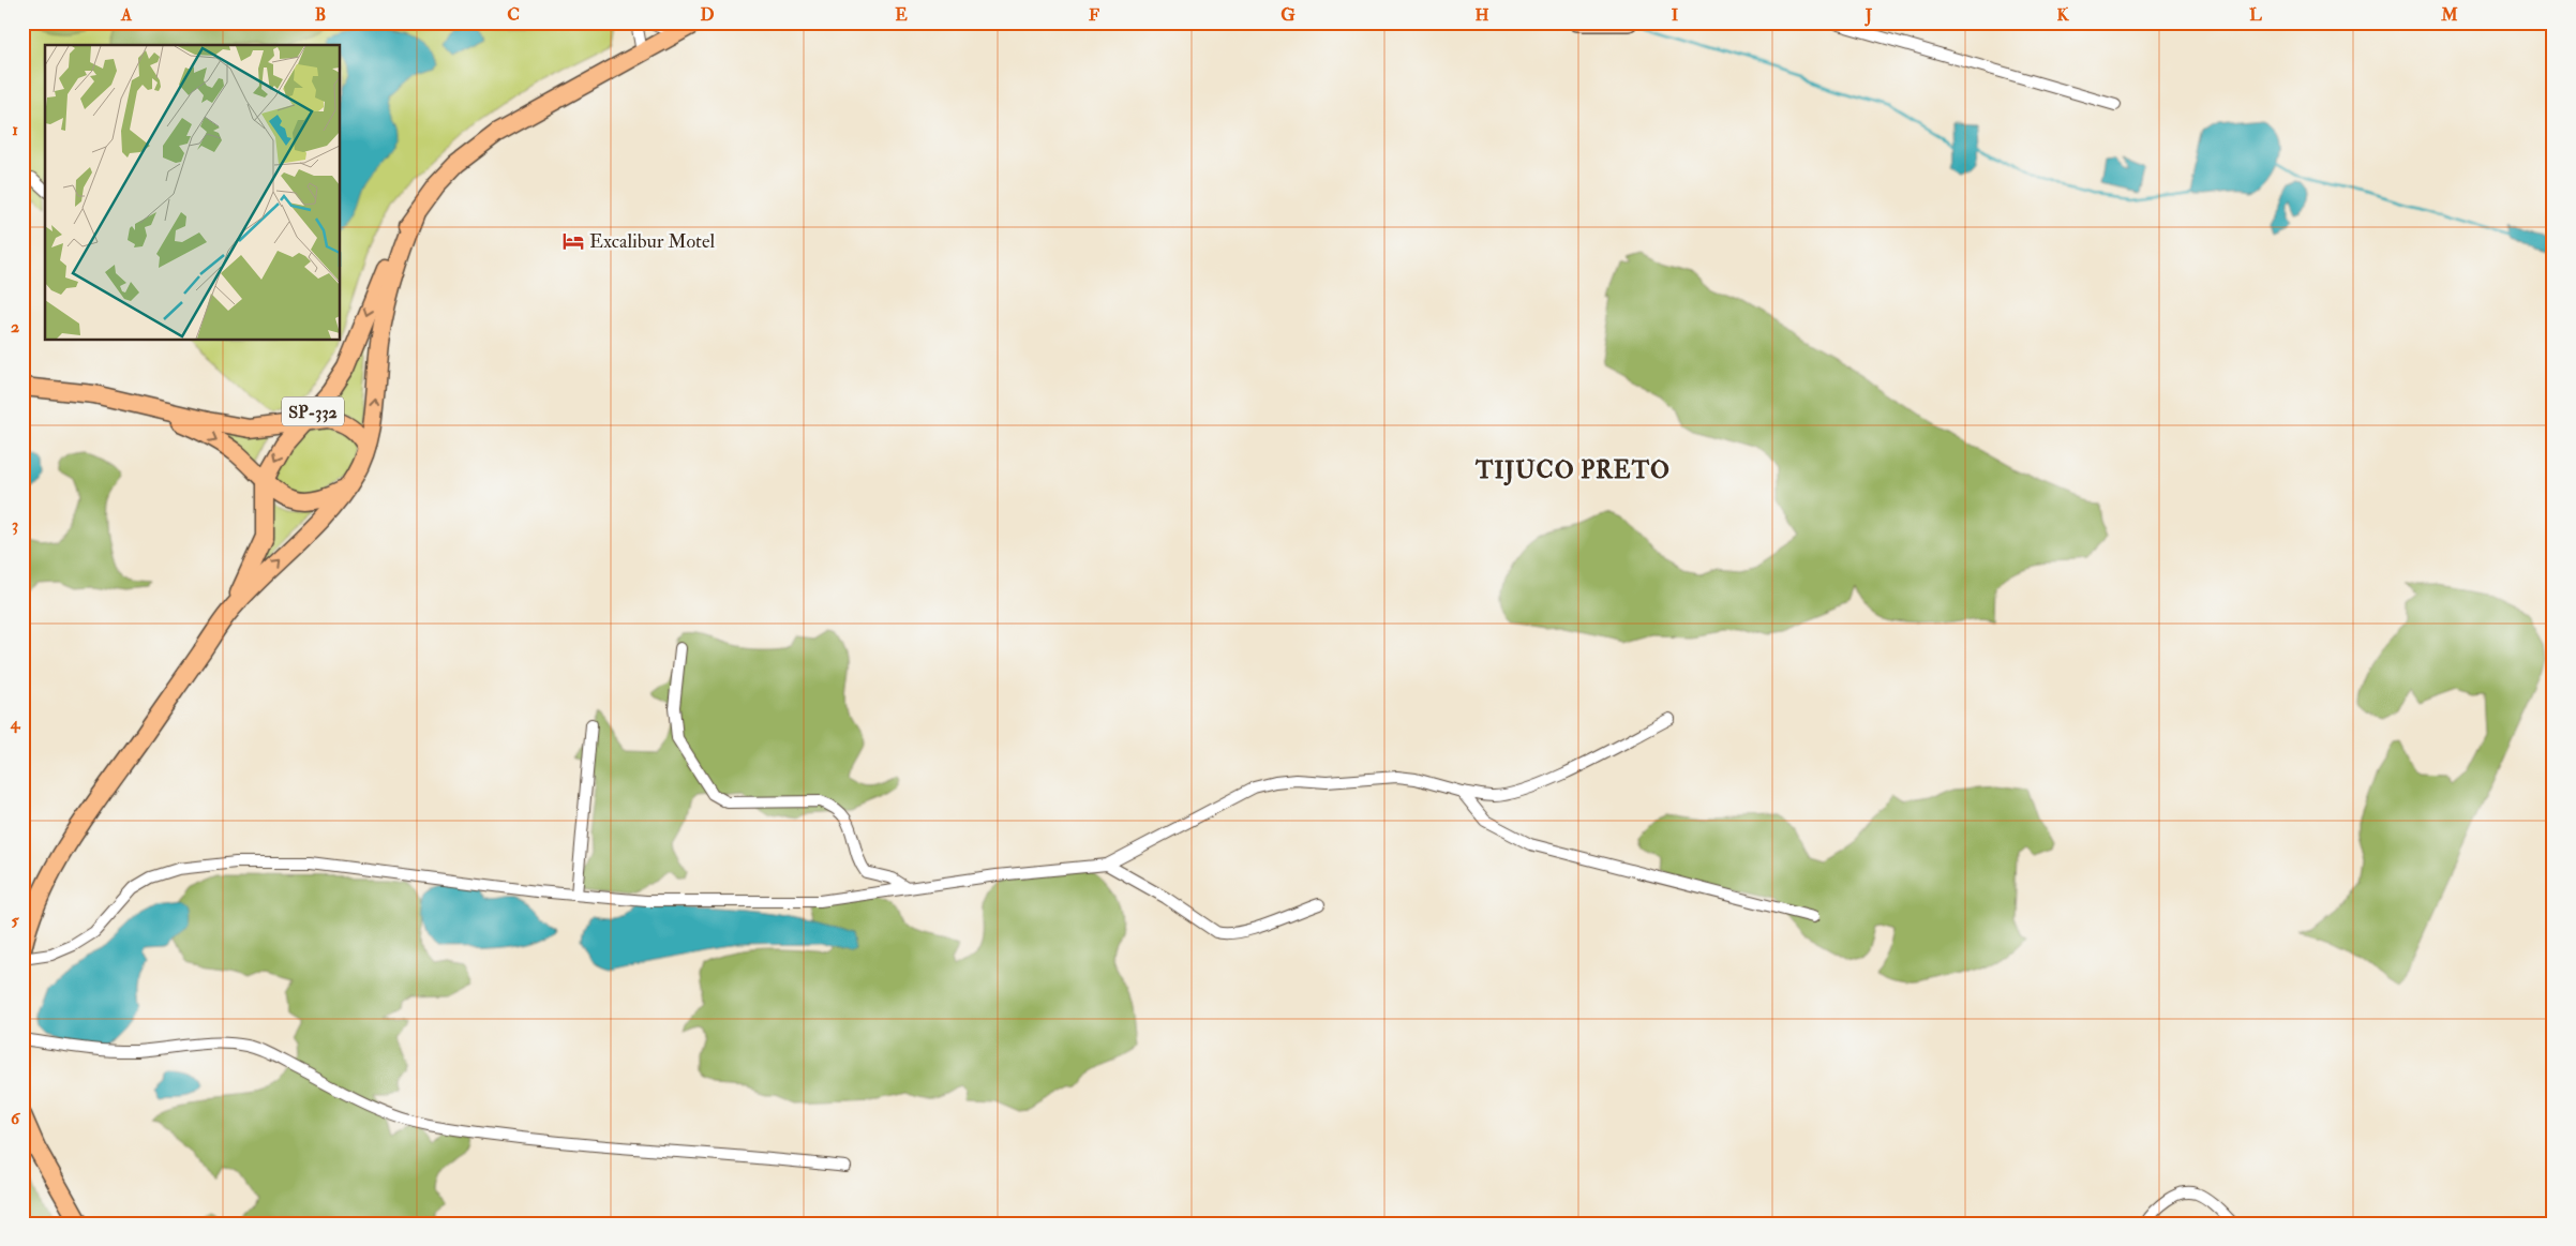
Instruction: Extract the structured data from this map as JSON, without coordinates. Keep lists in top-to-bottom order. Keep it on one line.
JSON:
{"streets":{"main road":["SP-332"]},"districts":["TIJUCO PRETO"],"places":{"hotel":["Excalibur Motel"]},"grid":{"columns":["A","B","C","D","E","F","G","H","I","J","K","L","M"],"rows":["1","2","3","4","5","6"]}}
